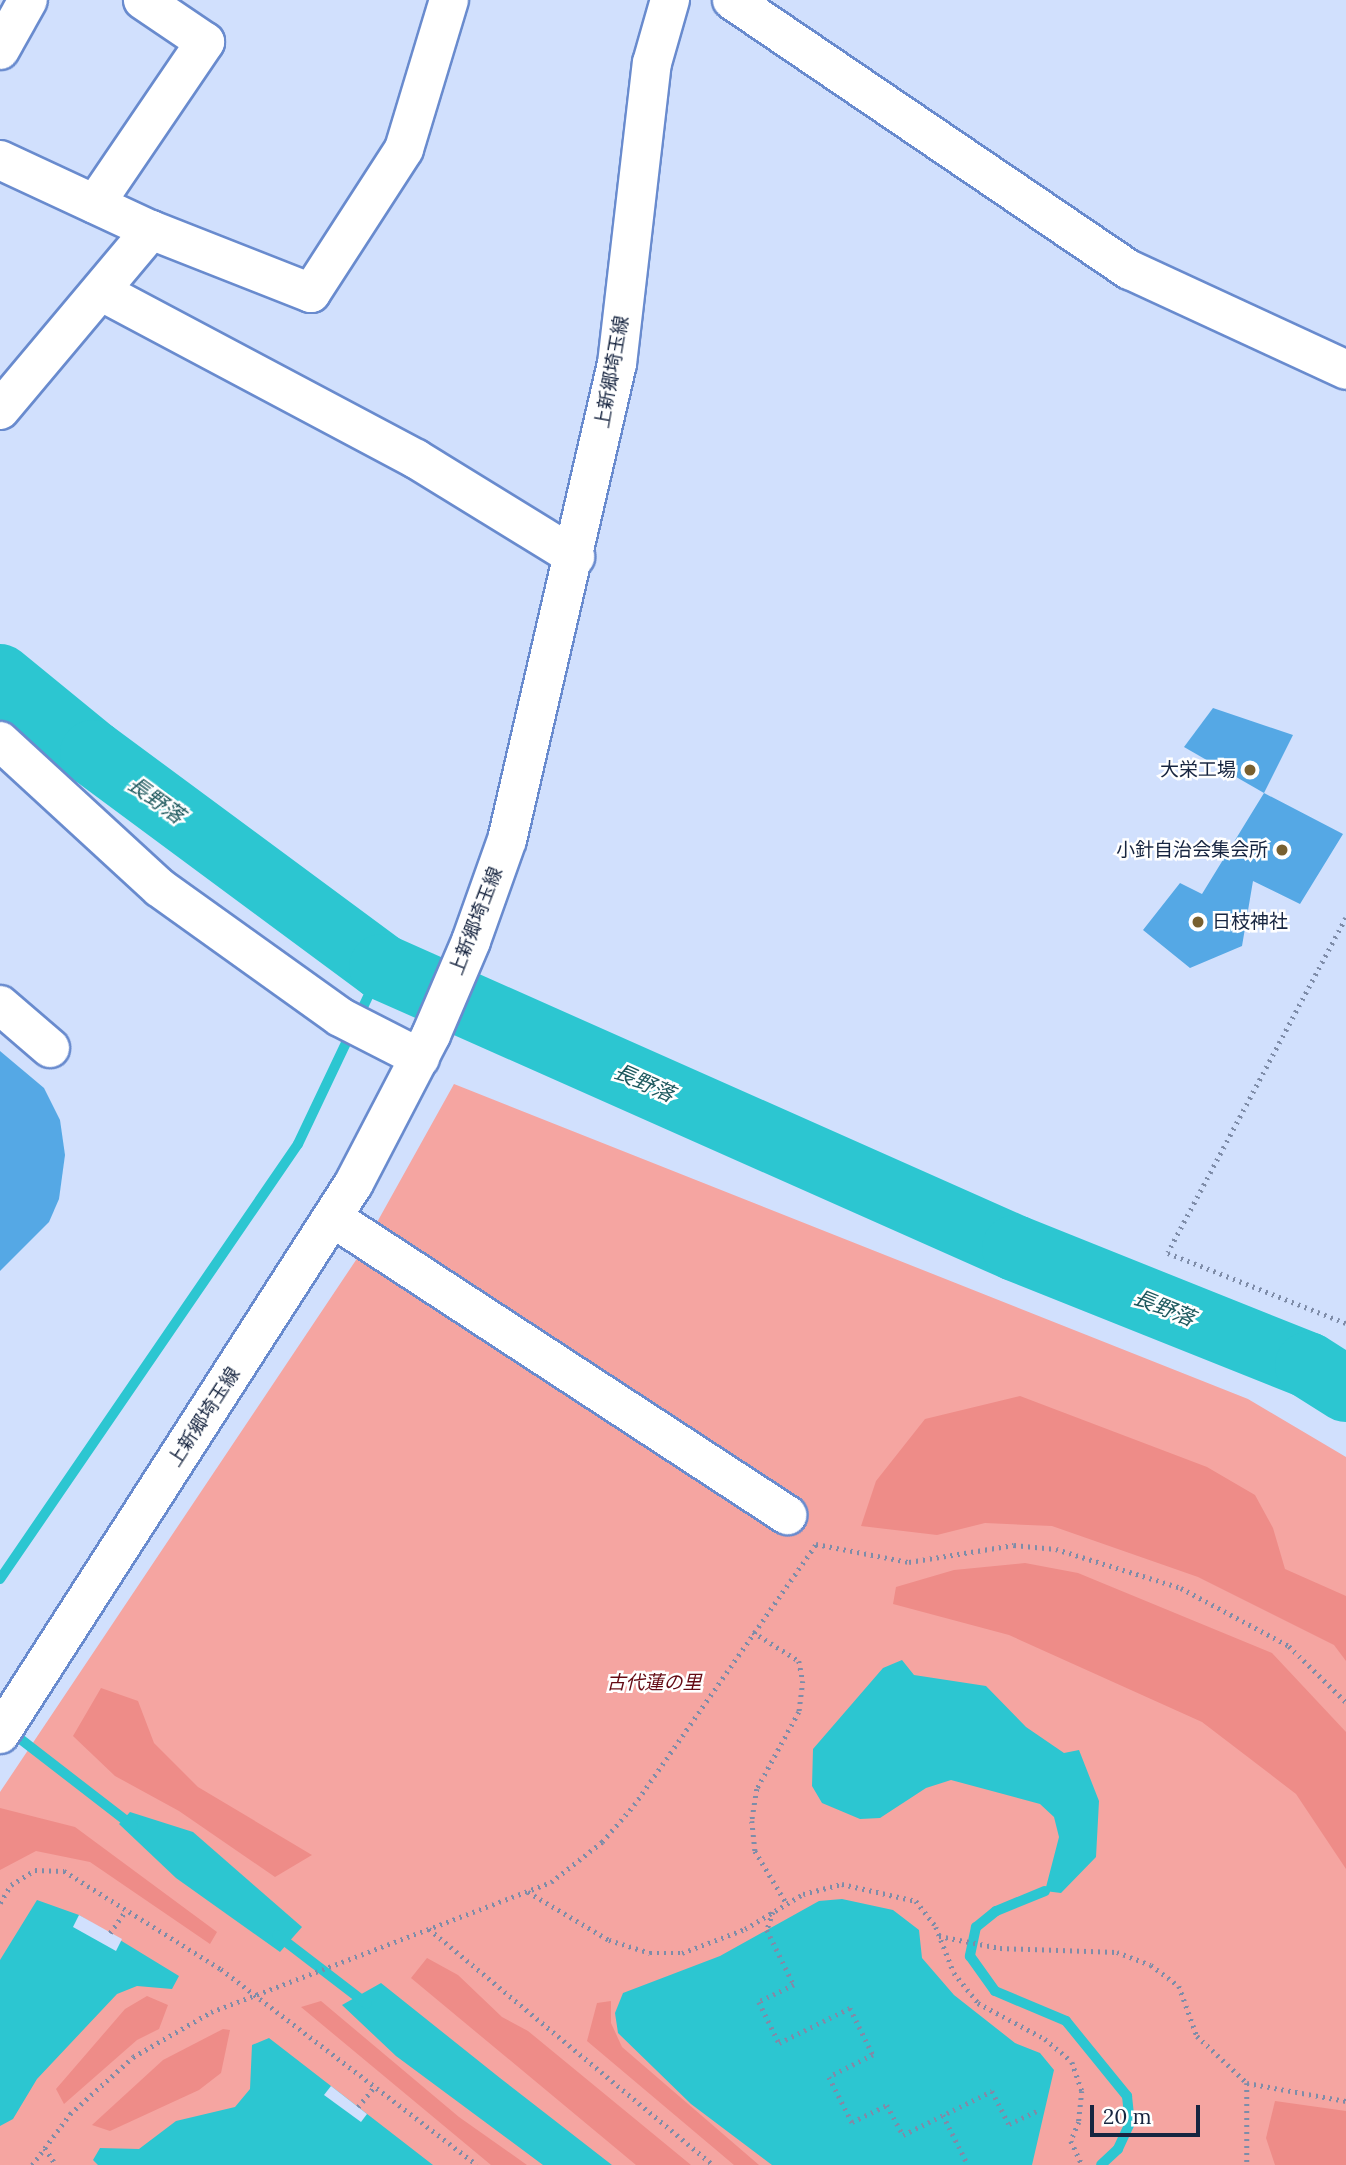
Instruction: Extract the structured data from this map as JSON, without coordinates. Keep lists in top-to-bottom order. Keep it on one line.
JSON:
{"streets":{"street":["上新郷埼玉線"]},"water":["長野落"],"parks":["古代蓮の里"],"places":["大栄工場","小針自治会集会所","日枝神社"],"scale_bar":"20 m"}
